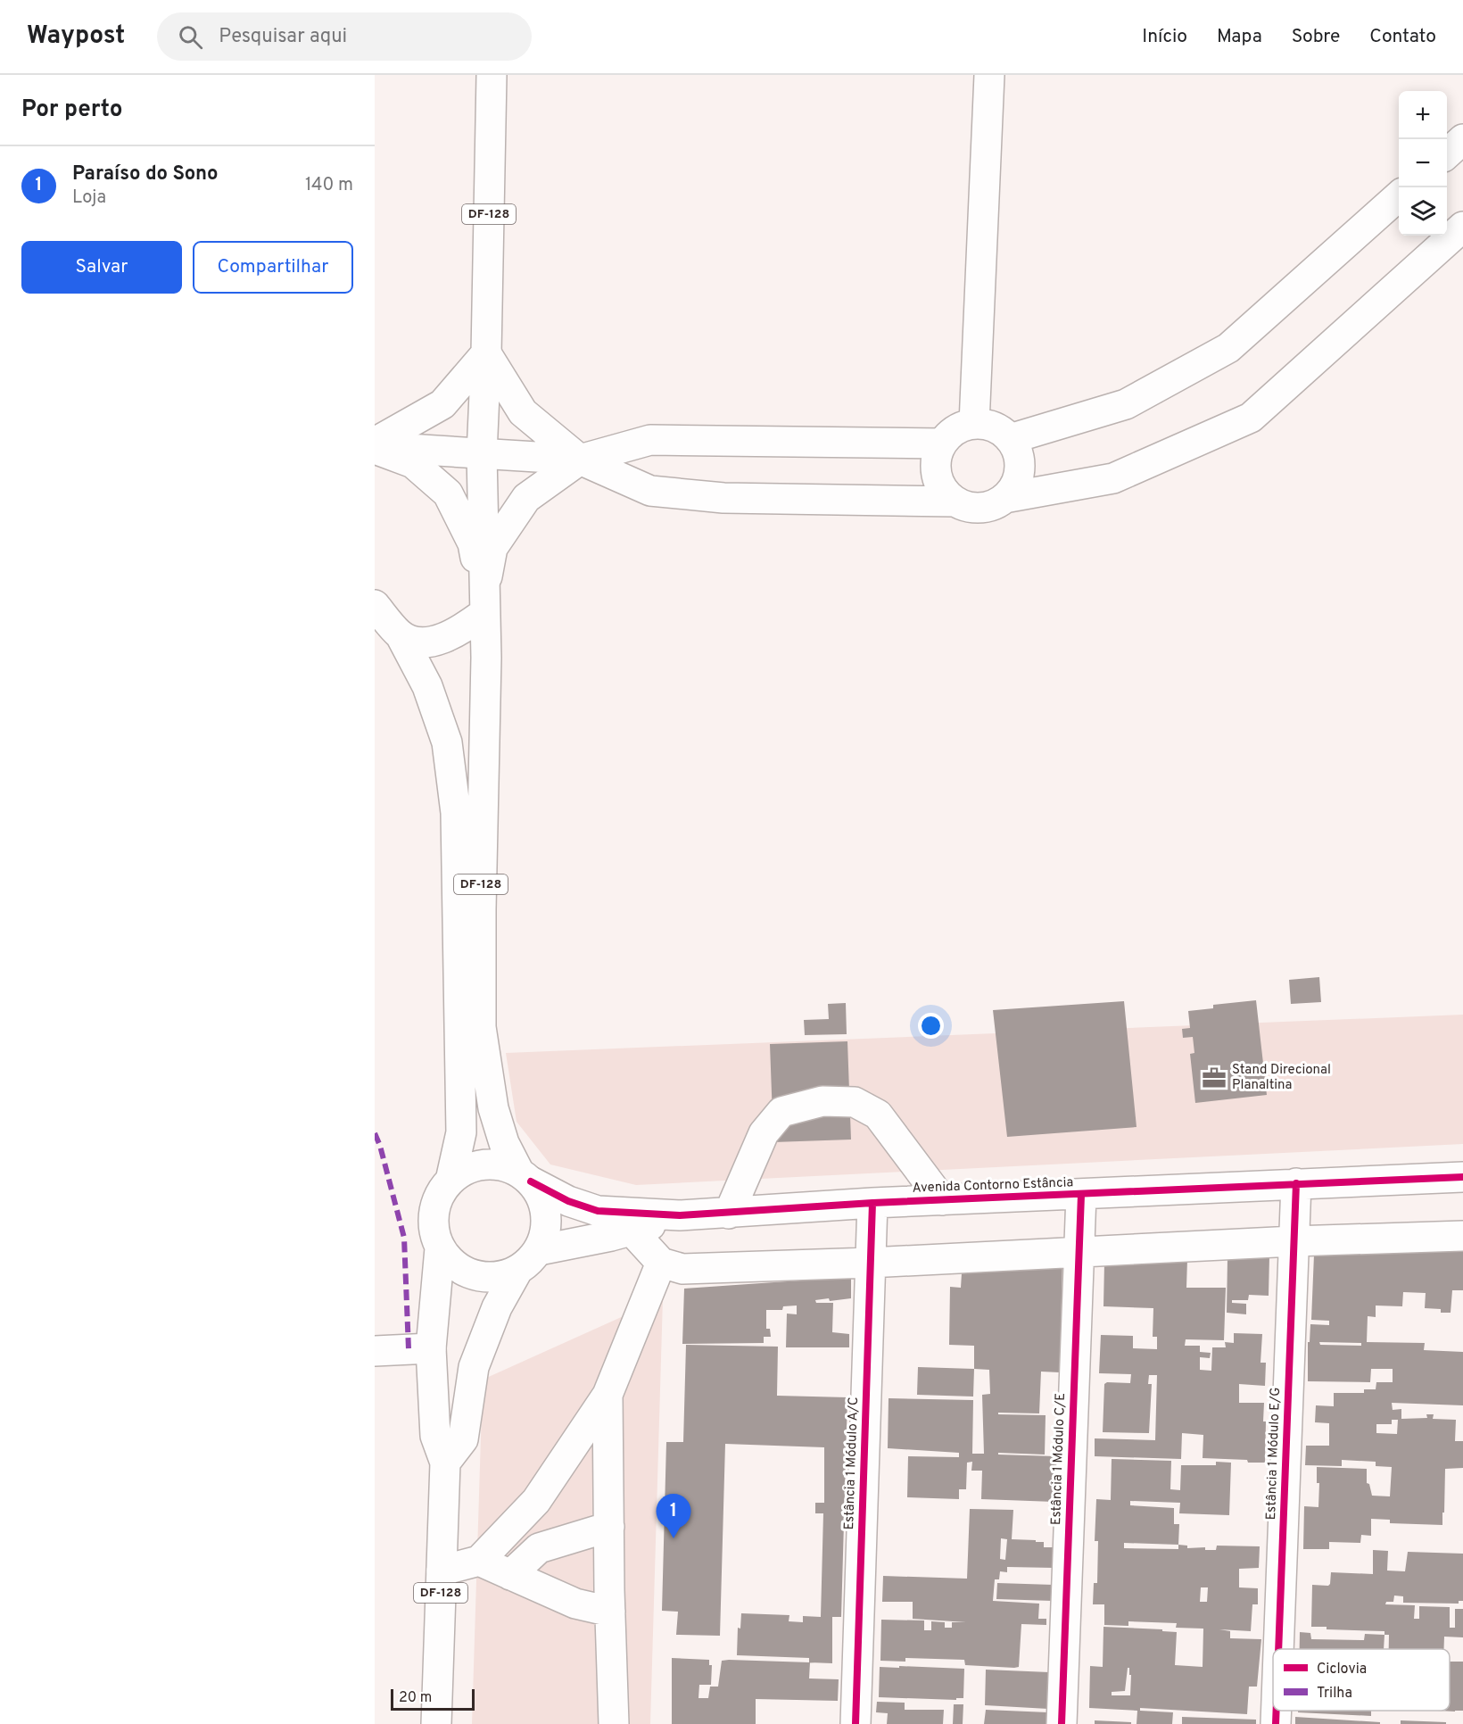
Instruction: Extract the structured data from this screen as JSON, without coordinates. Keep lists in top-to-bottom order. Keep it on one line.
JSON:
{"streets":{"main road":["DF-128","Avenida Contorno Estância","Estância 1 Módulo E/G","Estância 1 Módulo C/E","Estância 1 Módulo A/C"]},"crossings":[["DF-128","Avenida Contorno Estância"],["Avenida Contorno Estância","Estância 1 Módulo E/G"],["Avenida Contorno Estância","Estância 1 Módulo C/E"],["Avenida Contorno Estância","Estância 1 Módulo A/C"]],"places":{"office":["Stand Direcional Planaltina"]},"legend":["Ciclovia","Trilha"],"scale_bar":"20 m","page":{"header":"Waypost","search":"Pesquisar aqui","nav":["Início","Mapa","Sobre","Contato"],"heading":"Por perto","map_buttons":["+","−"],"list":[{"mark":"1","name":"Paraíso do Sono","note":"Loja","value":"140 m"}],"buttons":["Salvar","Compartilhar"],"pins":"1","scale":"20 m"}}
